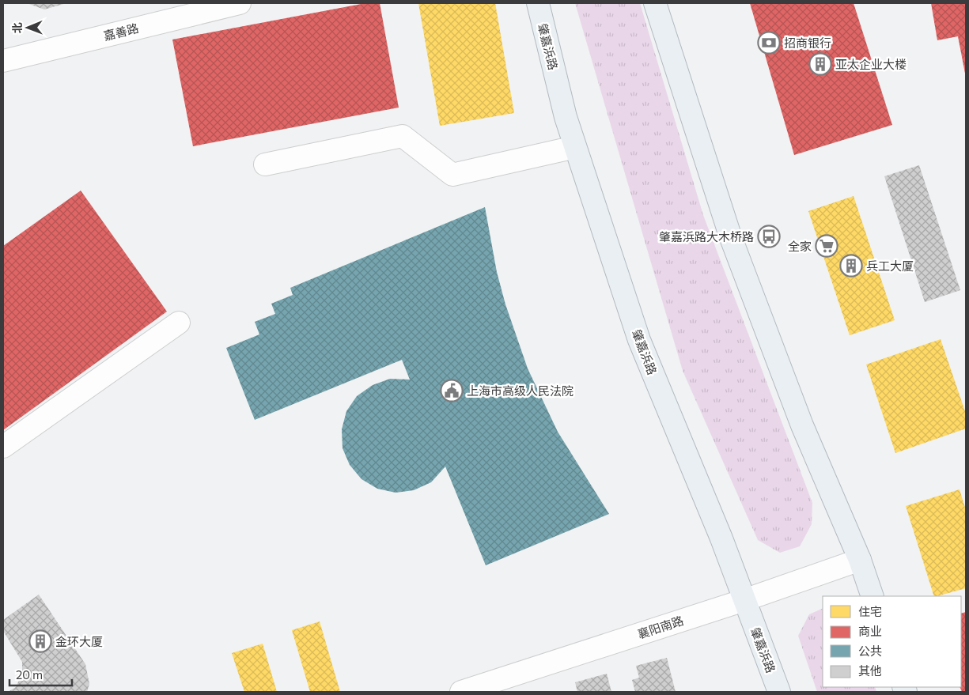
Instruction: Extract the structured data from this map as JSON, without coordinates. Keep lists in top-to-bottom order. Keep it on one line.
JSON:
{"streets":{"main road":["肇嘉浜路"],"street":["嘉善路","襄阳南路"]},"crossings":[["肇嘉浜路","襄阳南路"]],"places":{"bank":["招商银行"],"building":["亚太企业大楼","兵工大厦","金环大厦"],"bus stop":["肇嘉浜路大木桥路"],"supermarket":["全家"],"public building":["上海市高级人民法院"]},"legend":["住宅","商业","公共","其他"],"scale_bar":"20 m","north":"left"}
